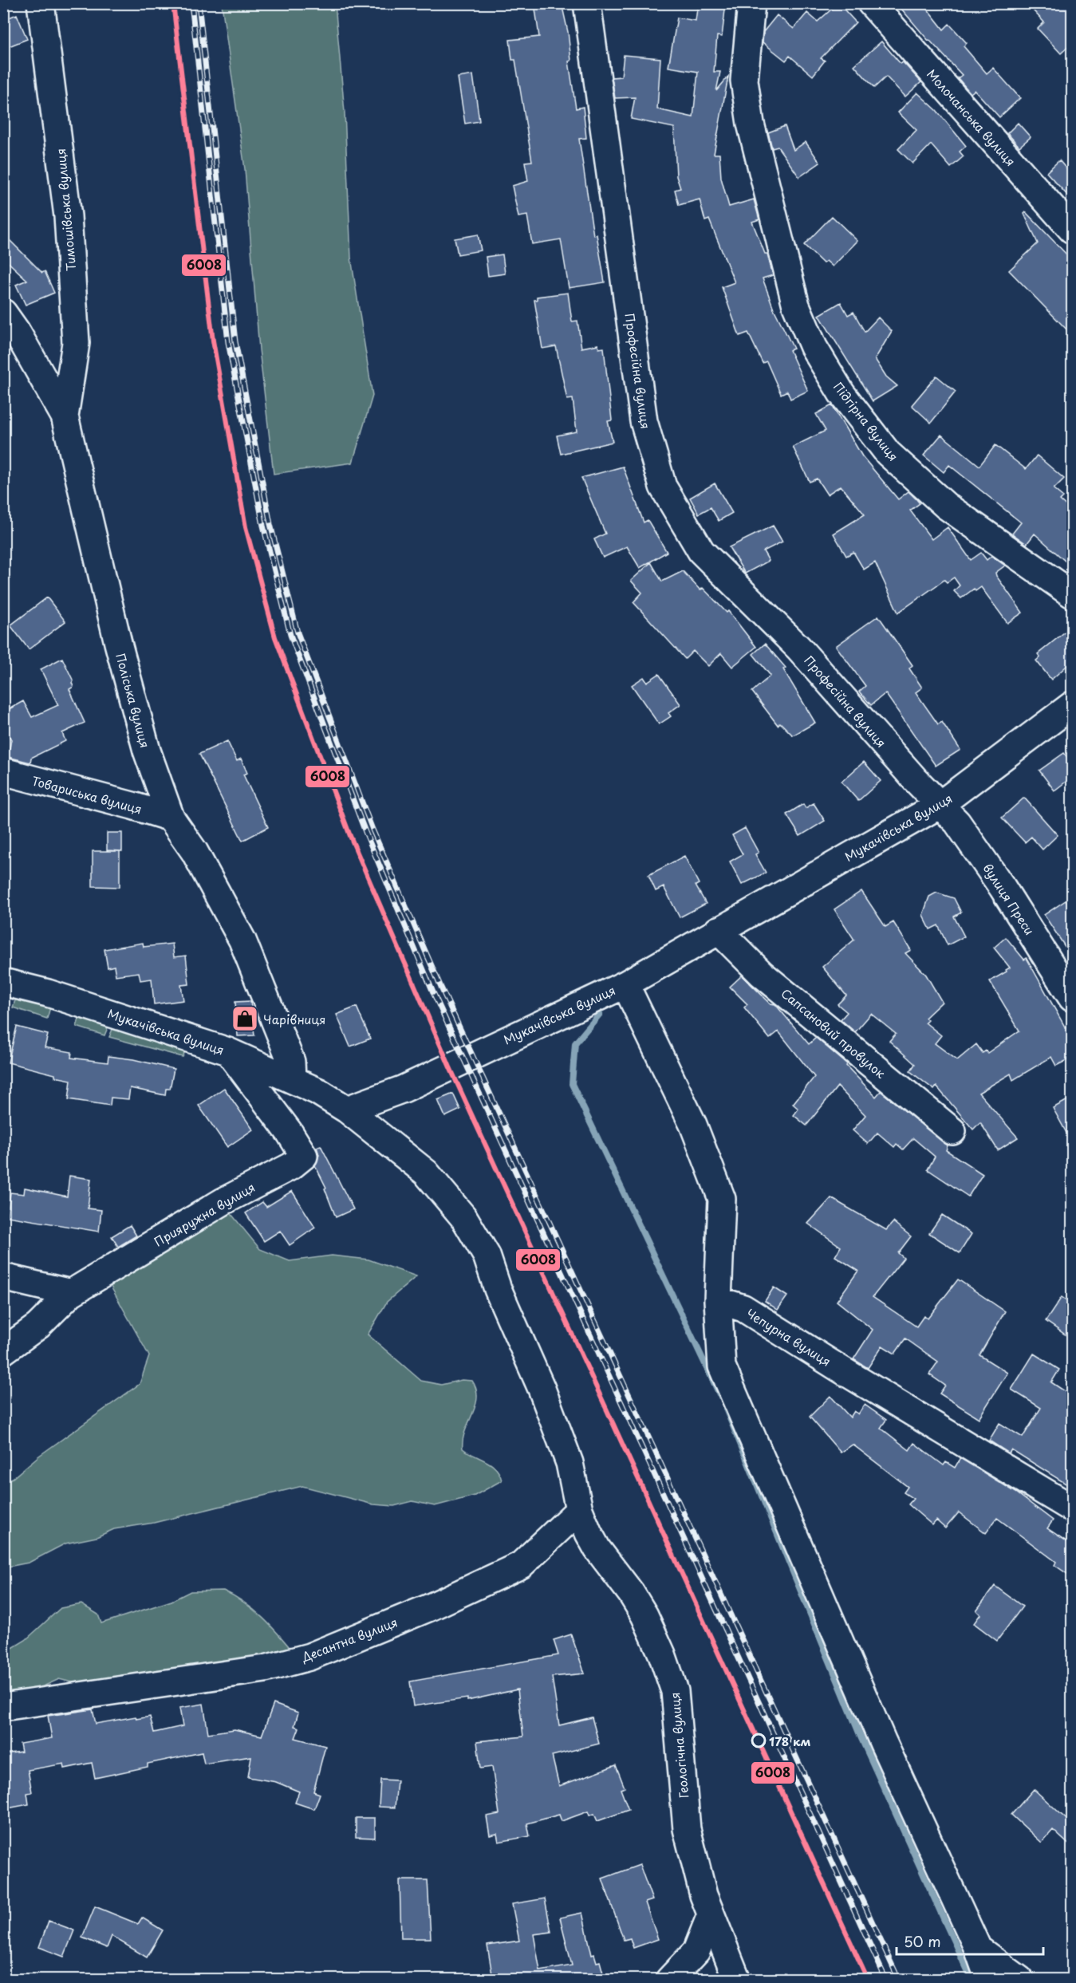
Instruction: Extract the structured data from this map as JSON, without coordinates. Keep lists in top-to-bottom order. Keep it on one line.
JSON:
{"streets":{"street":["Молочанська вулиця","Тимошівська вулиця","Професійна вулиця","Підгірна вулиця","Поліська вулиця","Товариська вулиця","Мукачівська вулиця","вулиця Преси","Сапсановий провулок","Прияружна вулиця","Чепурна вулиця","Десантна вулиця","Геологічна вулиця"]},"crossings":[["Тимошівська вулиця","Поліська вулиця"],["Професійна вулиця","Мукачівська вулиця"],["Професійна вулиця","вулиця Преси"],["Поліська вулиця","Товариська вулиця"],["Поліська вулиця","Мукачівська вулиця"],["Мукачівська вулиця","вулиця Преси"],["Мукачівська вулиця","Сапсановий провулок"],["Мукачівська вулиця","Прияружна вулиця"],["Мукачівська вулиця","Геологічна вулиця"],["Десантна вулиця","Геологічна вулиця"]],"places":{"shop":["Чарівниця"],"other":["178 км"]},"lines":["transit line 6008"],"scale_bar":"50 m"}
